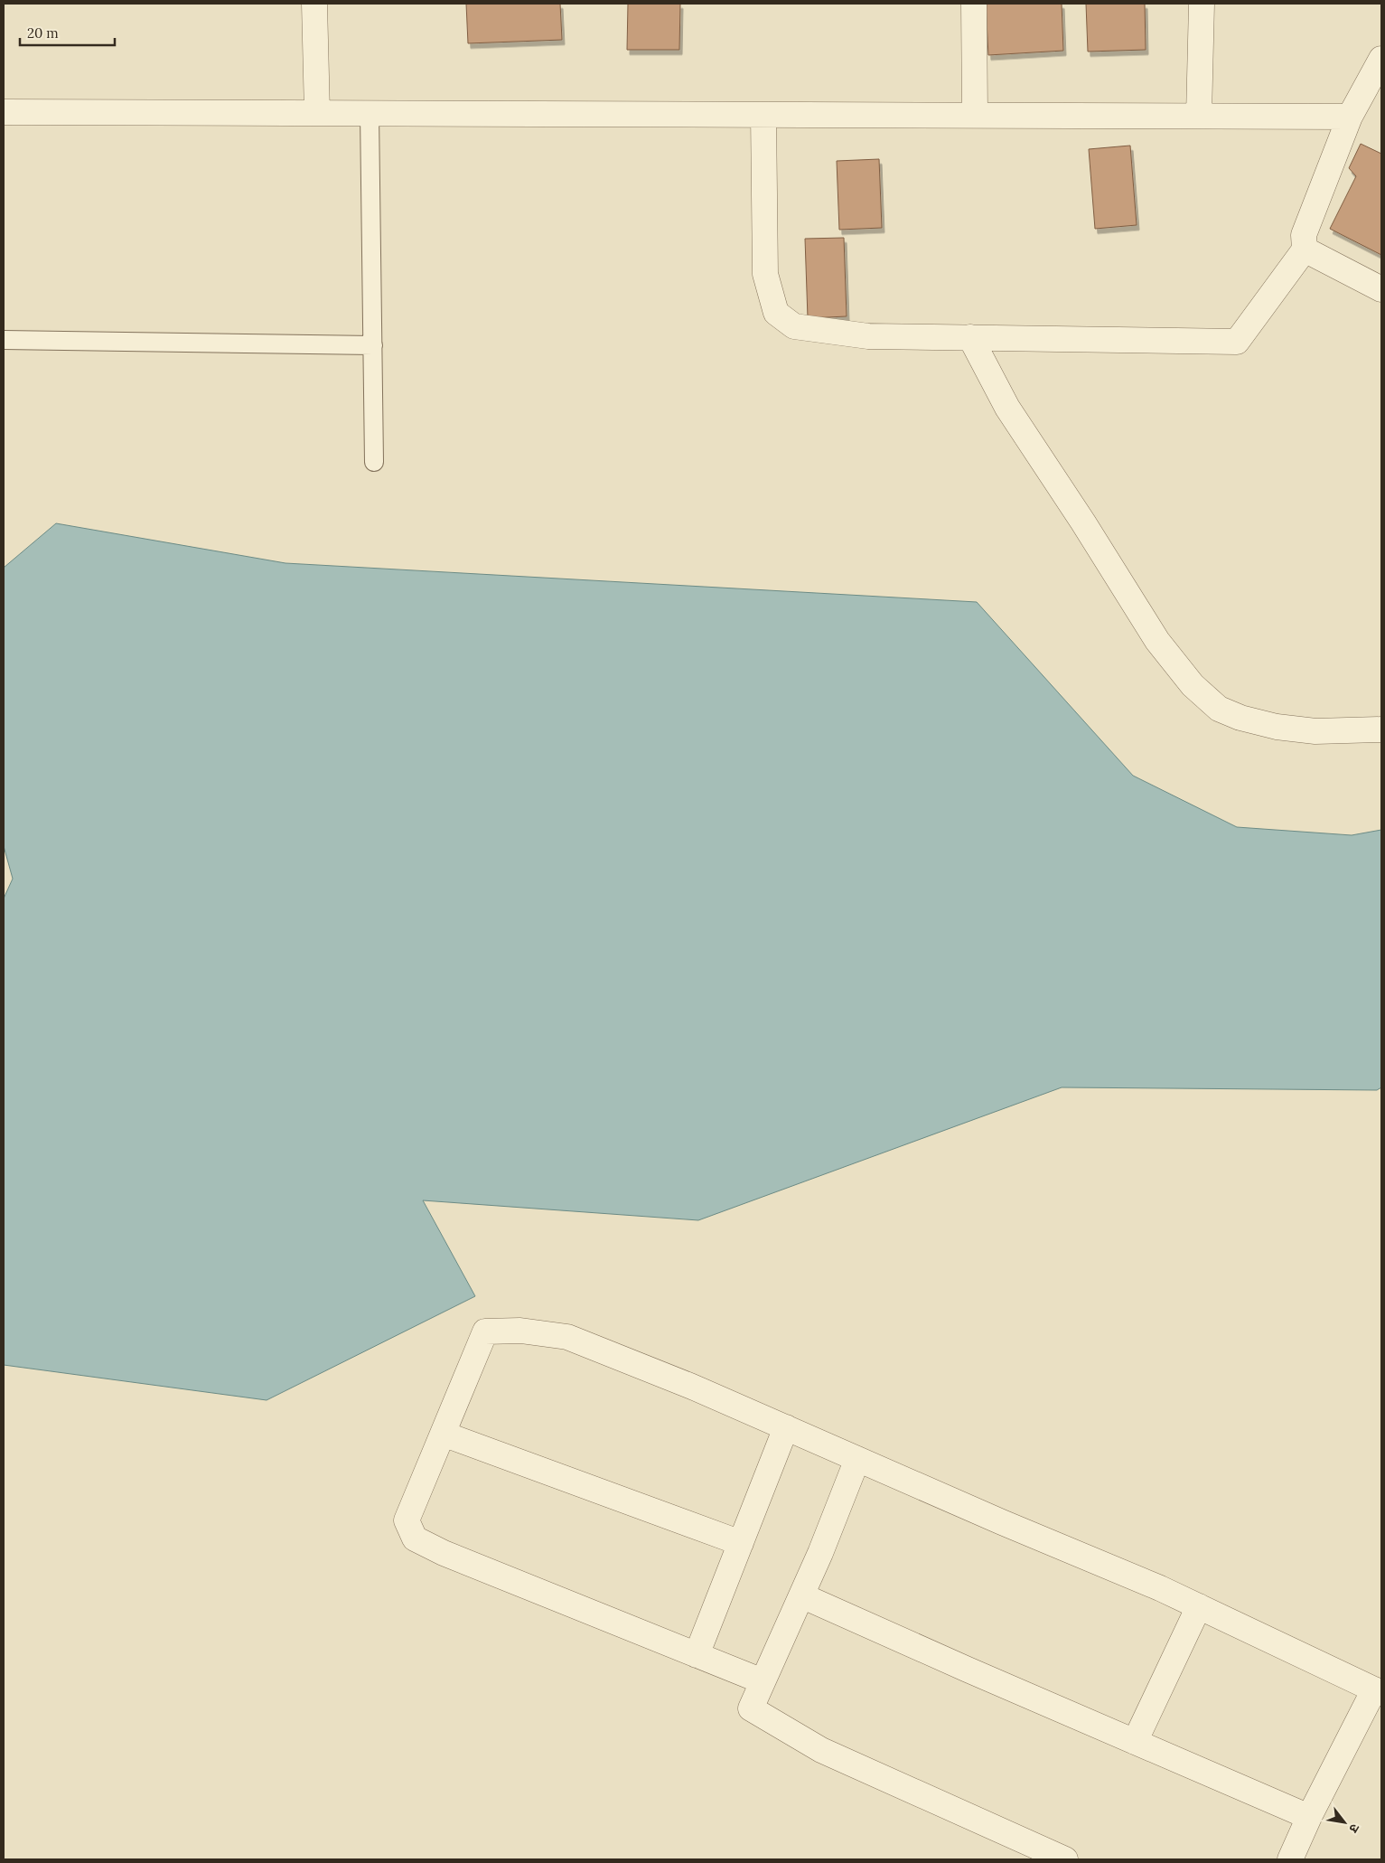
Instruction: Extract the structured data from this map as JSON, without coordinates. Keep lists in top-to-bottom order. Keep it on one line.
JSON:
{"scale_bar":"20 m","north":"bottom right"}
